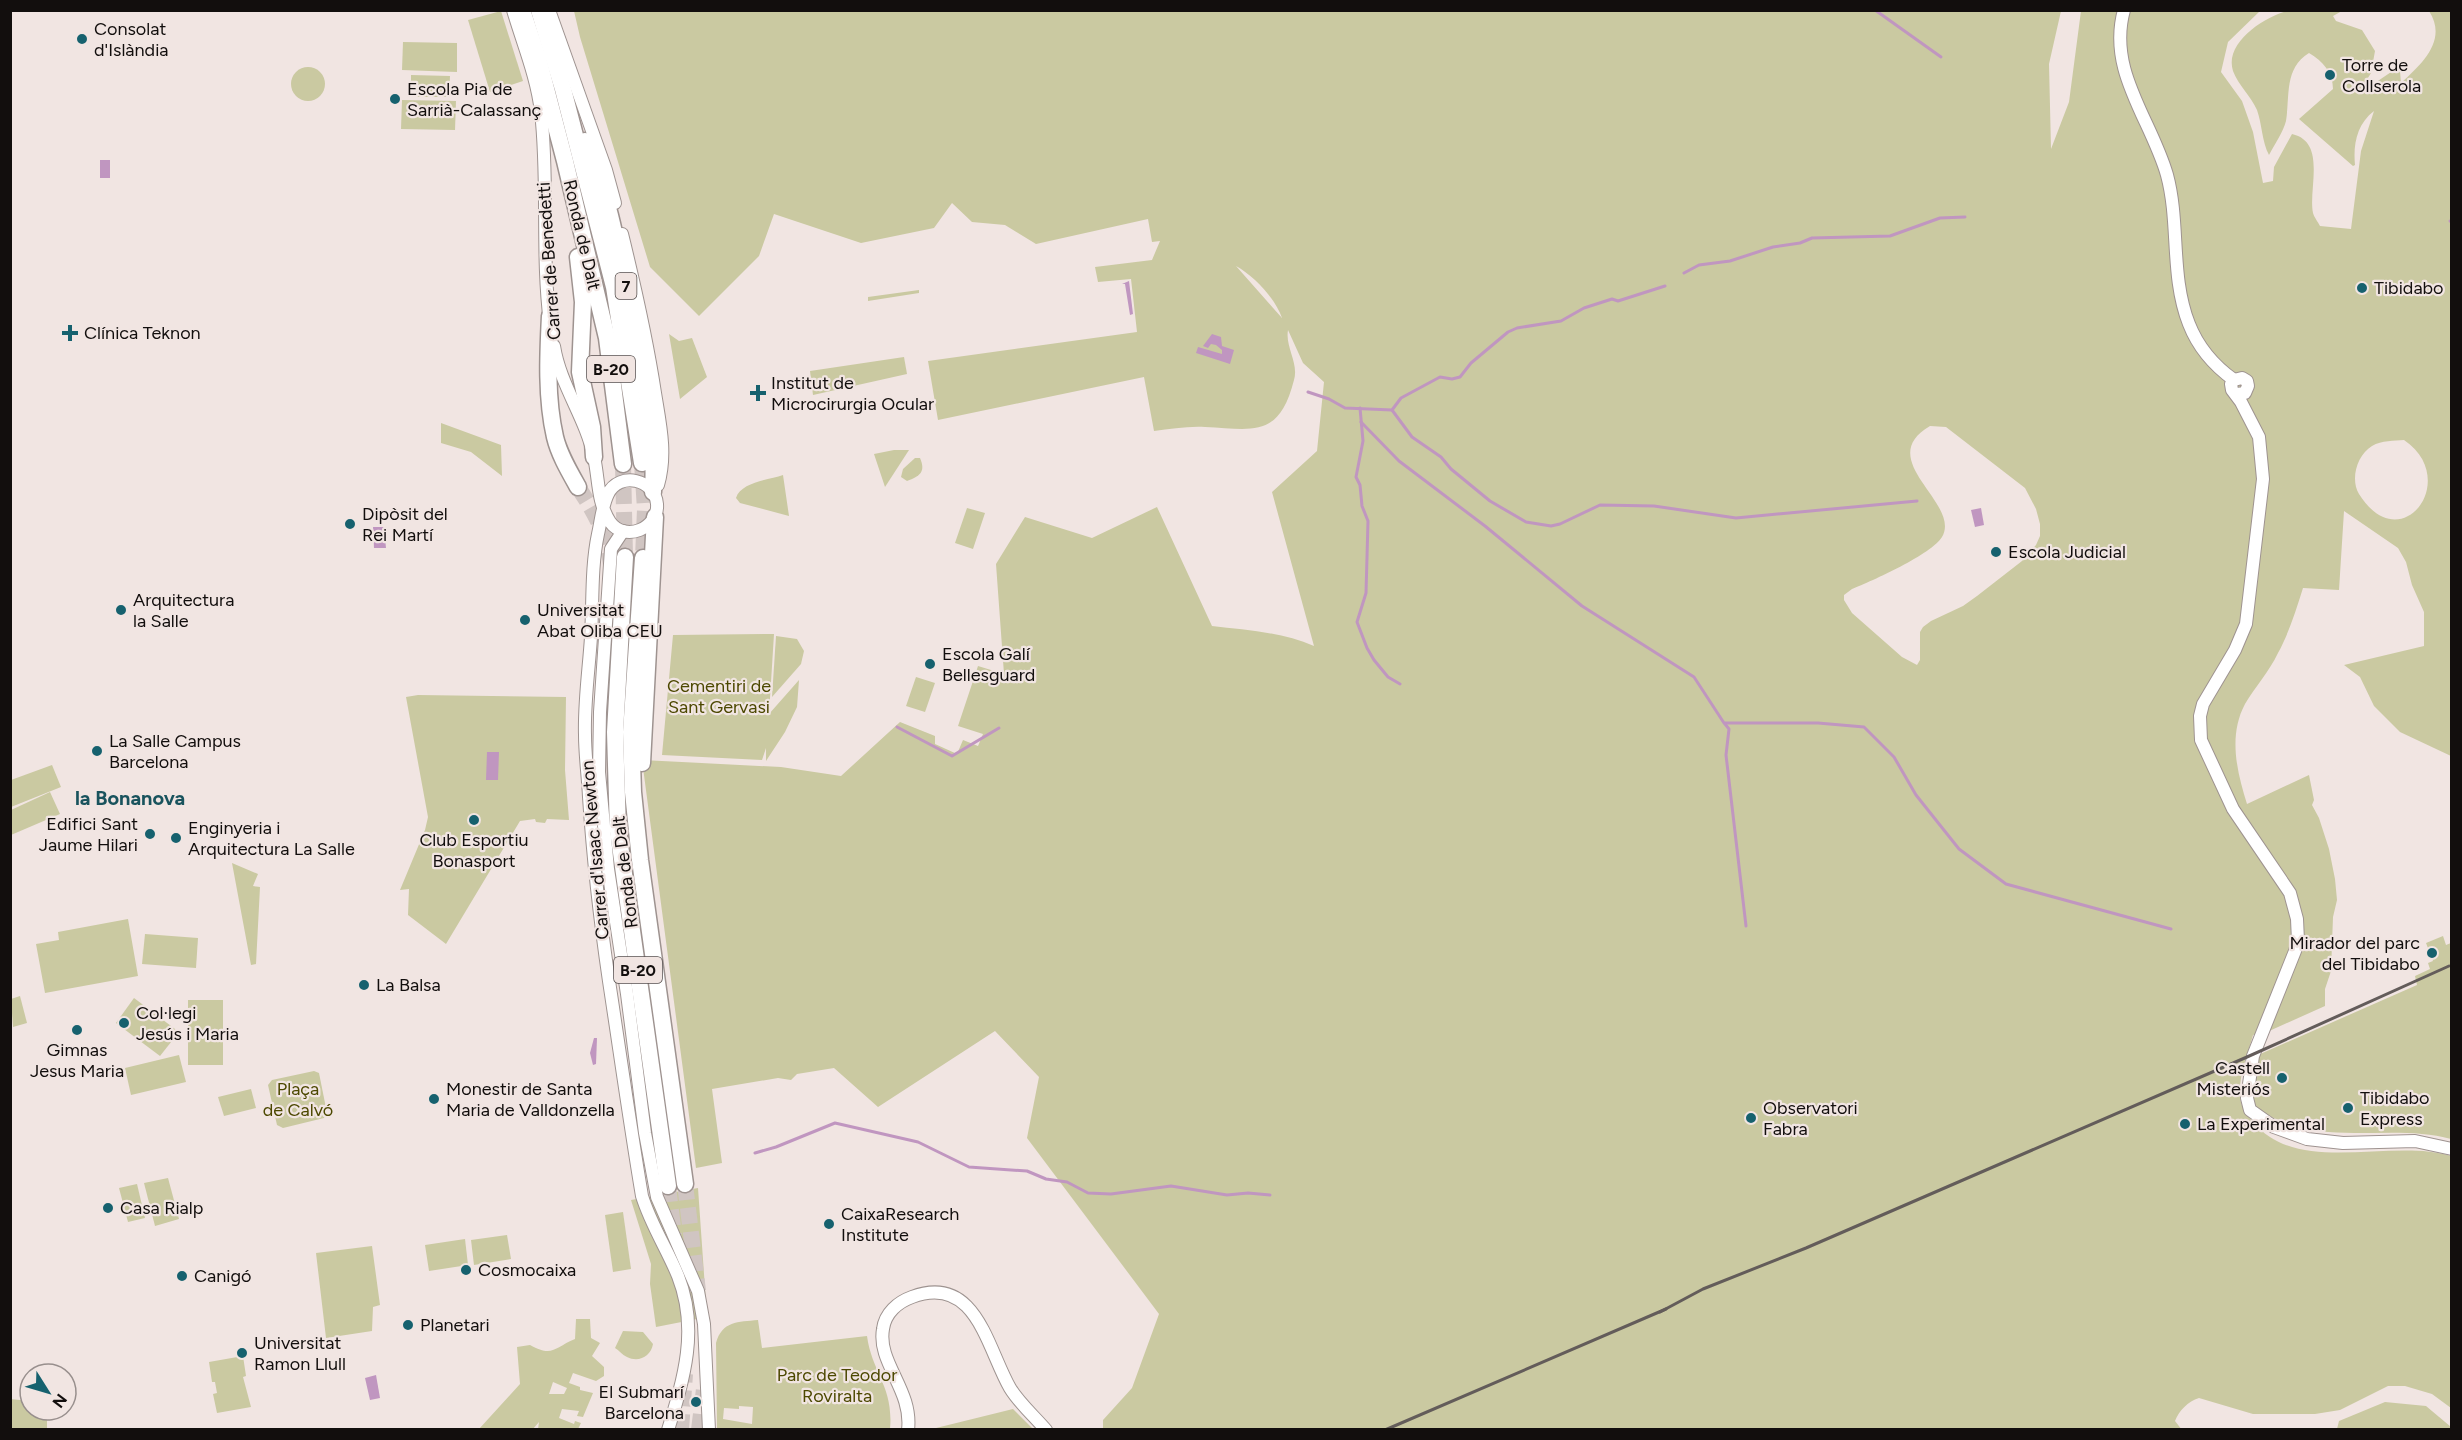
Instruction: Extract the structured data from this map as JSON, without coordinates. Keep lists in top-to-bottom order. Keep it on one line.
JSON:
{"streets":{"highway":["Ronda de Dalt","7","B-20"],"street":["Carrer de Benedetti","Carrer d'Isaac Newton"]},"crossings":[["Ronda de Dalt","7"],["Carrer de Benedetti","7"],["Carrer de Benedetti","Carrer d'Isaac Newton"],["7","Carrer d'Isaac Newton"]],"districts":["la Bonanova"],"parks":["Cementiri de Sant Gervasi","Plaça de Calvó","Parc de Teodor Roviralta"],"places":{"other":["Consolat d'Islàndia","Torre de Collserola","Escola Pia de Sarrià-Calassanç","Tibidabo","Dipòsit del Rei Martí","Escola Judicial","Arquitectura la Salle","Universitat Abat Oliba CEU","Escola Galí Bellesguard","La Salle Campus Barcelona","Club Esportiu Bonasport","Edifici Sant Jaume Hilari","Enginyeria i Arquitectura La Salle","Mirador del parc del Tibidabo","La Balsa","Col·legi Jesús i Maria","Gimnas Jesus Maria","Castell Misteriós","Monestir de Santa Maria de Valldonzella","Tibidabo Express","Observatori Fabra","La Experimental","Casa Rialp","CaixaResearch Institute","Cosmocaixa","Canigó","Planetari","Universitat Ramon Llull","El Submarí Barcelona"],"health":["Clínica Teknon","Institut de Microcirurgia Ocular"]},"north":"bottom right"}
